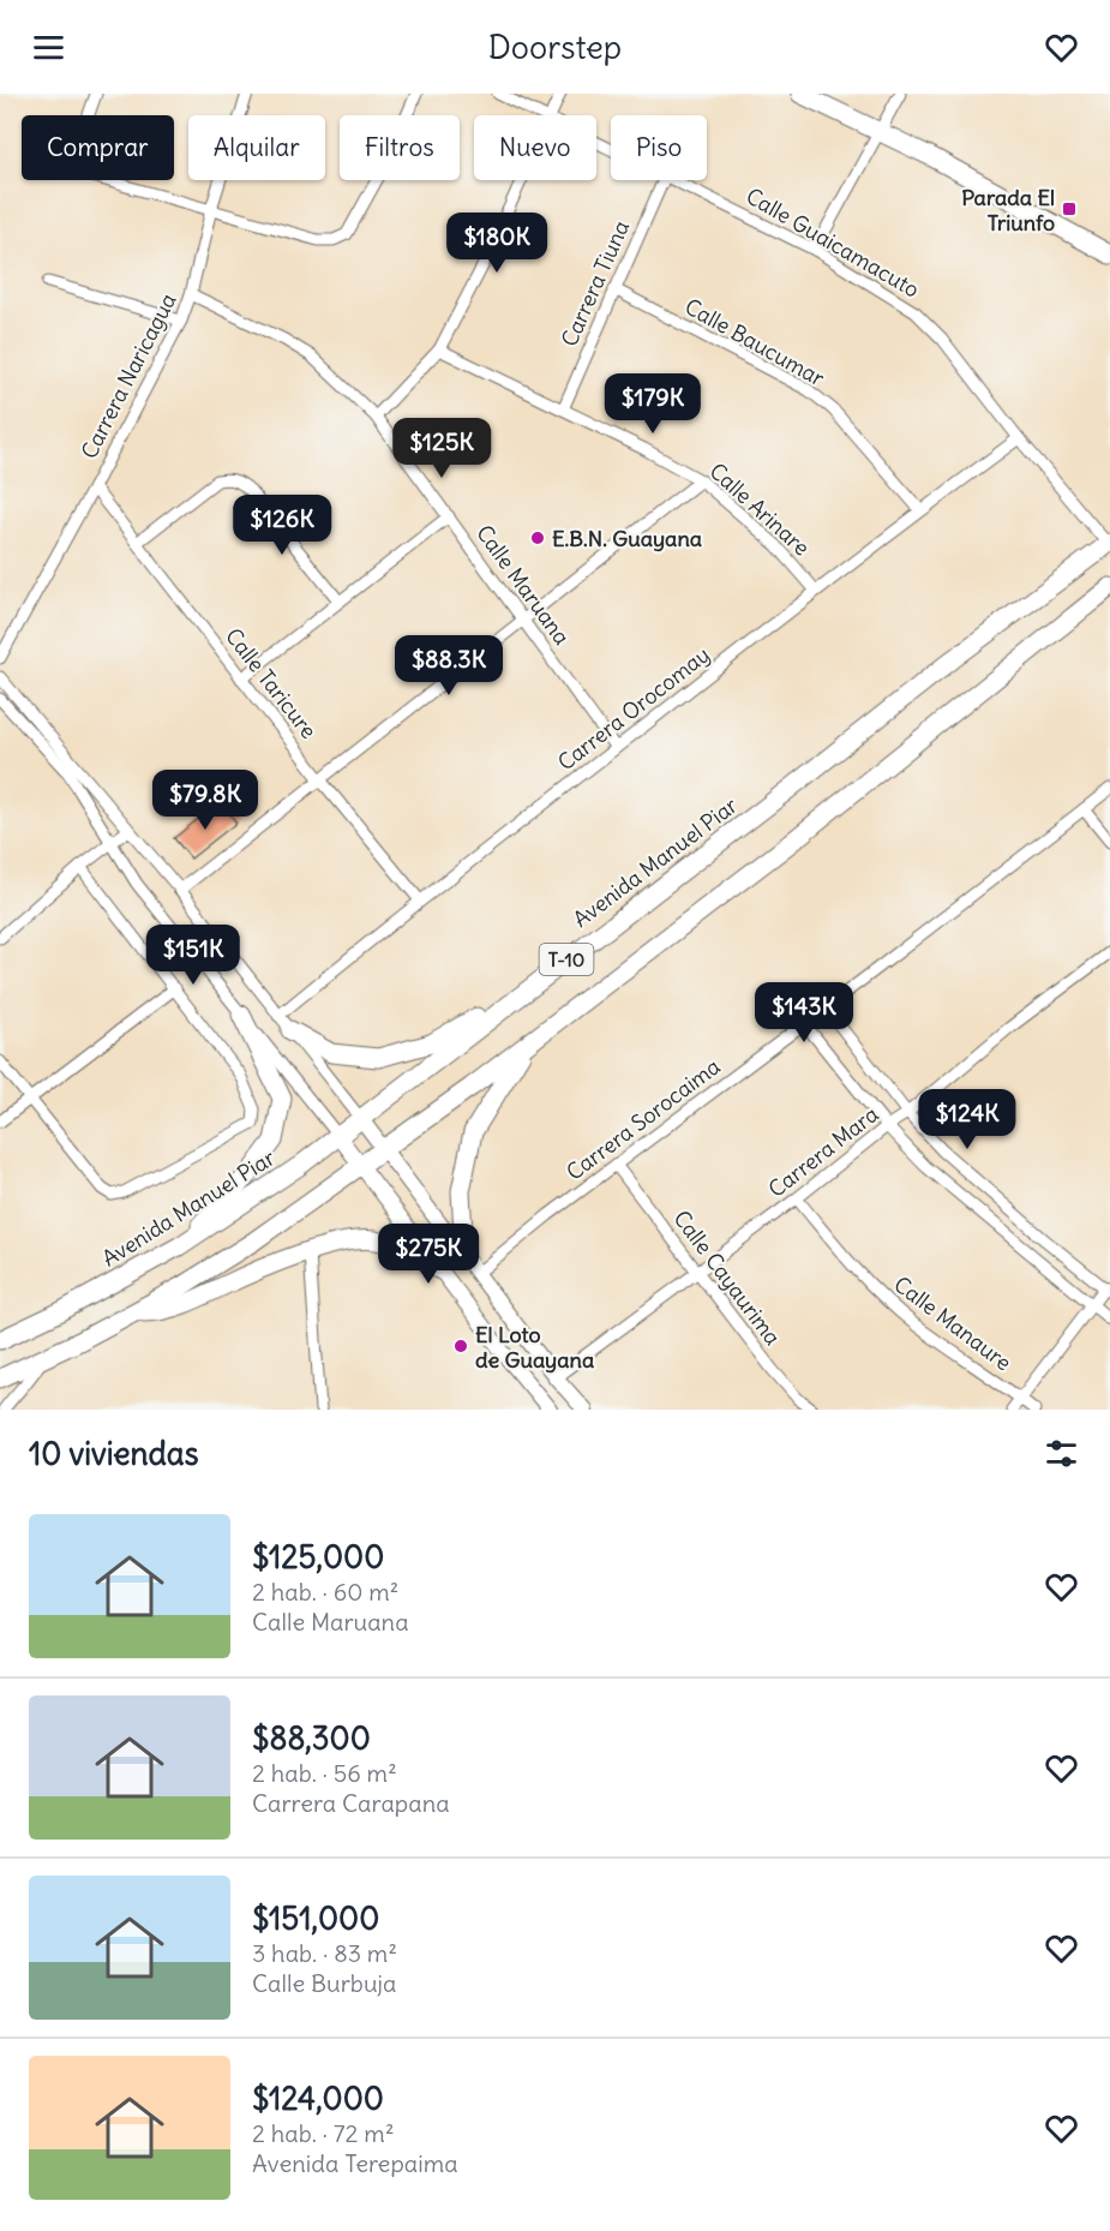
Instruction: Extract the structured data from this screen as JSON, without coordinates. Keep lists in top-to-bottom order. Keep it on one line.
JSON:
{"streets":{"main road":["Avenida Manuel Piar","T-10"],"street":["Calle Guaicamacuto","Carrera Tiuna","Calle Baucumar","Carrera Naricagua","Calle Arinare","Calle Maruana","Calle Taricure","Carrera Orocomay","Carrera Sorocaima","Carrera Mara","Calle Cayaurima","Calle Manaure"]},"crossings":[["Calle Guaicamacuto","Carrera Orocomay"],["Calle Guaicamacuto","Avenida Manuel Piar"],["Carrera Tiuna","Calle Baucumar"],["Carrera Tiuna","Calle Arinare"],["Calle Baucumar","Carrera Orocomay"],["Carrera Naricagua","Calle Maruana"],["Carrera Naricagua","Calle Taricure"],["Calle Arinare","Carrera Orocomay"],["Calle Maruana","Carrera Orocomay"],["Calle Taricure","Carrera Orocomay"],["Carrera Sorocaima","Calle Cayaurima"],["Carrera Mara","Calle Cayaurima"],["Carrera Mara","Calle Manaure"]],"places":{"transit":["Parada El Triunfo"],"other":["E.B.N. Guayana","El Loto de Guayana"]},"page":{"header":"Doorstep","chip":["Comprar","Alquilar","Filtros","Nuevo","Piso"],"price":["$180K","$179K","$125K","$126K","$88.3K","$79.8K","$151K","$143K","$124K","$275K"],"heading":"10 viviendas","list":[{"name":"$125,000","note":"2 hab. · 60 m² · Calle Maruana"},{"name":"$88,300","note":"2 hab. · 56 m² · Carrera Carapana"},{"name":"$151,000","note":"3 hab. · 83 m² · Calle Burbuja"},{"name":"$124,000","note":"2 hab. · 72 m² · Avenida Terepaima"}]}}
